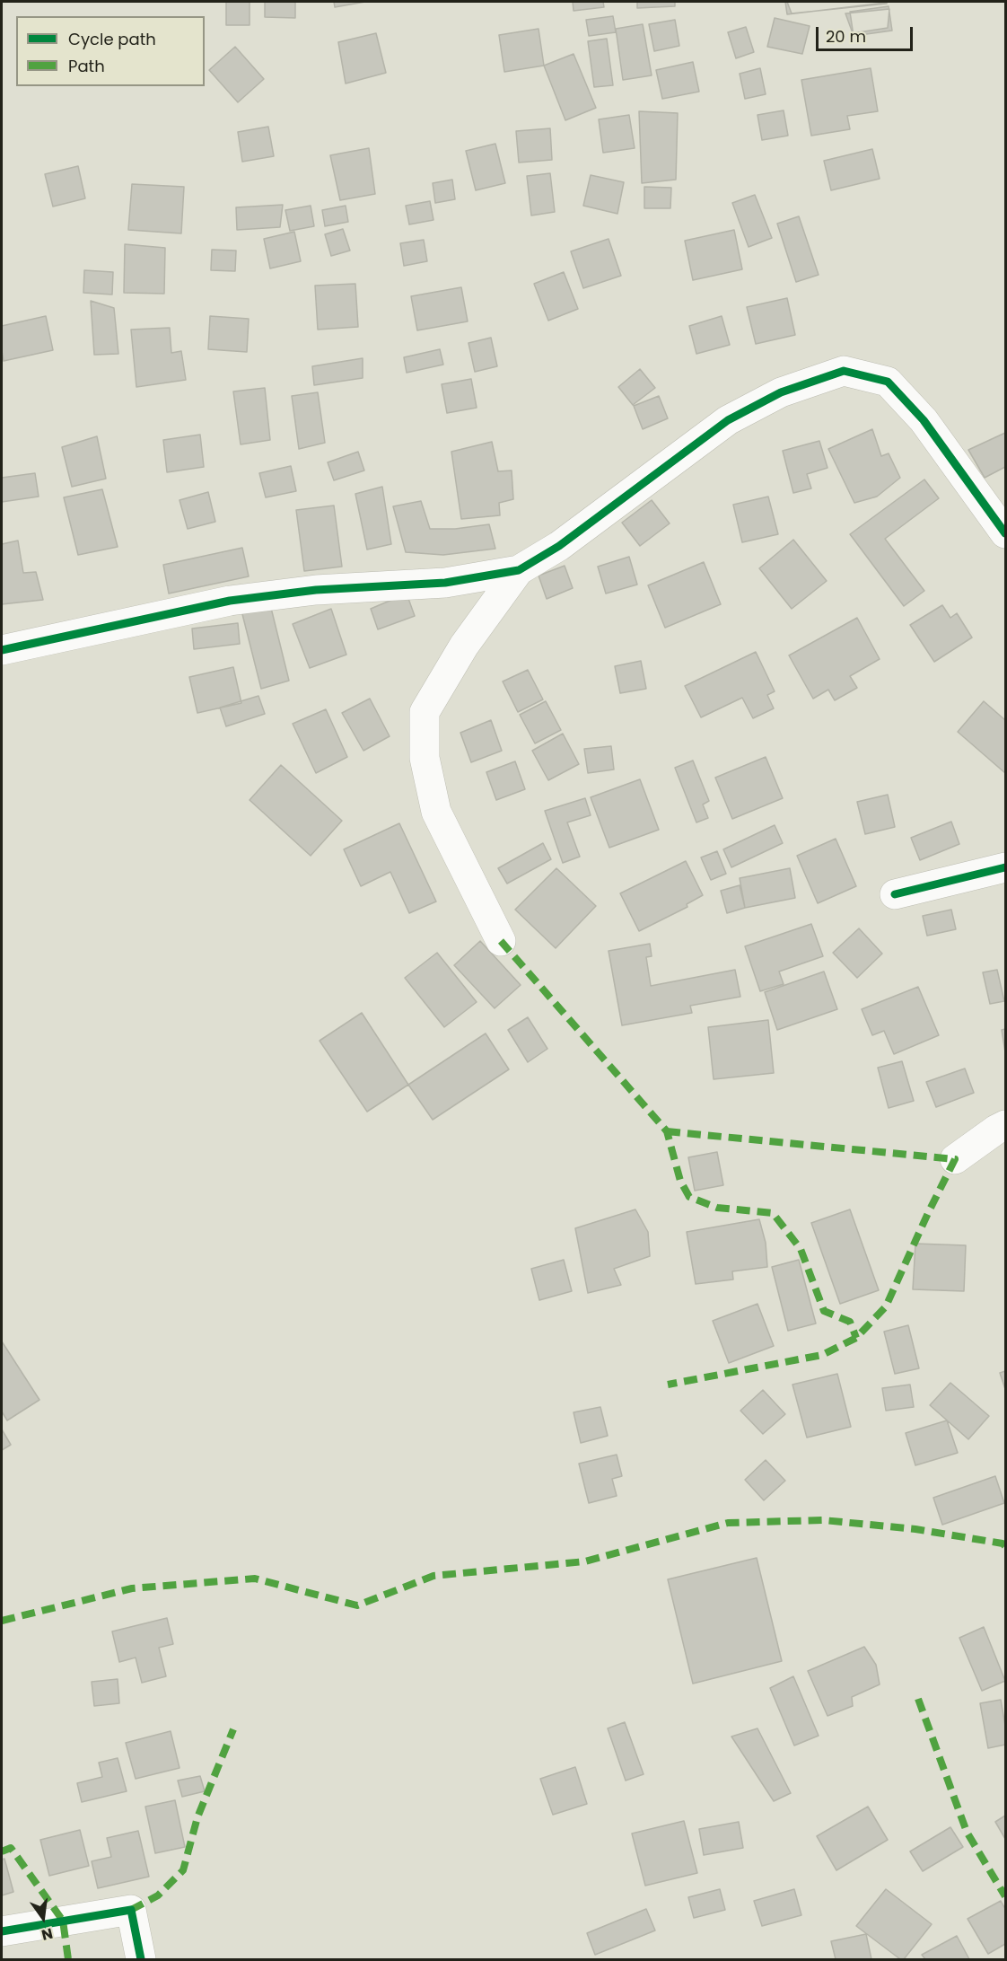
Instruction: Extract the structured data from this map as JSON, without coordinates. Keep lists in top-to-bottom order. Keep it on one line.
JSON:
{"legend":["Cycle path","Path"],"scale_bar":"20 m","north":"bottom"}
